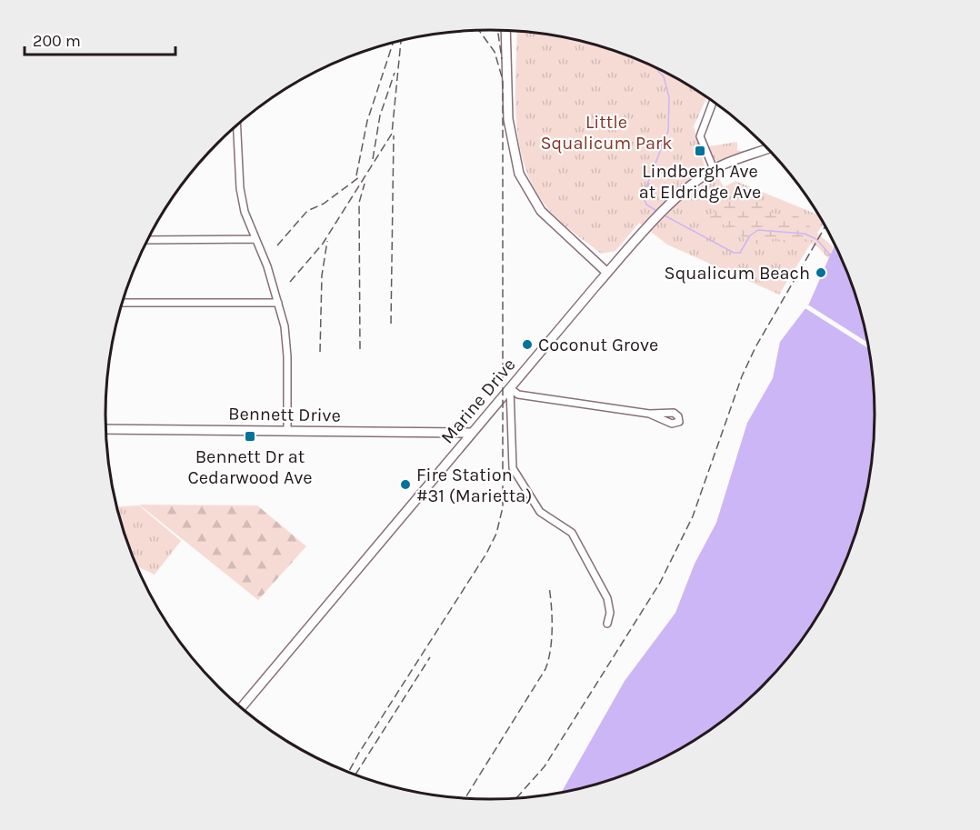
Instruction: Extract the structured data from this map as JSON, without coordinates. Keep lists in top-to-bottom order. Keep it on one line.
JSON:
{"streets":{"main road":["Marine Drive","Bennett Drive"]},"crossings":[["Marine Drive","Bennett Drive"]],"parks":["Little Squalicum Park"],"places":{"transit":["Lindbergh Ave at Eldridge Ave","Bennett Dr at Cedarwood Ave"],"other":["Squalicum Beach","Coconut Grove","Fire Station #31 (Marietta)"]},"scale_bar":"200 m"}
